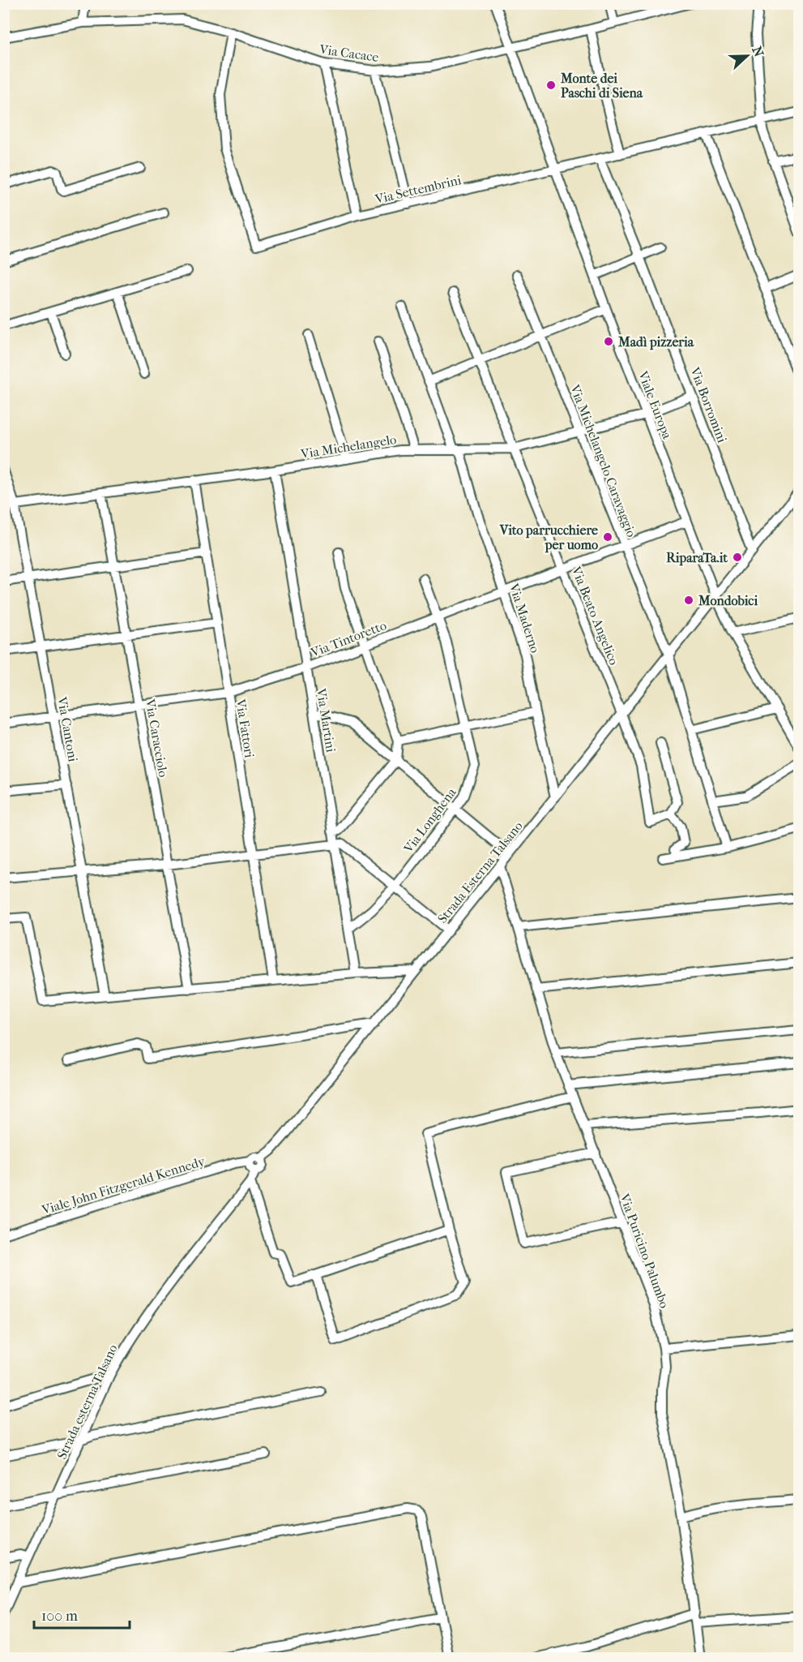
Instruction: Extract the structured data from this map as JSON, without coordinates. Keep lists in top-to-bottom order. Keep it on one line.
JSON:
{"streets":{"street":["Via Cacace","Via Settembrini","Viale Europa","Via Borromini","Via Michelangelo","Via Michelangelo Caravaggio","Via Beato Angelico","Via Maderno","Via Tintoretto","Via Martini","Via Fattori","Via Cantoni","Via Caracciolo","Via Longhena","Strada Esterna Talsano","Viale John Fitzgerald Kennedy","Via Puricino Palumbo","Strada esterna Talsano"]},"crossings":[["Via Cacace","Via Settembrini"],["Via Cacace","Viale Europa"],["Via Settembrini","Viale Europa"],["Via Settembrini","Via Borromini"],["Viale Europa","Via Michelangelo"],["Viale Europa","Via Tintoretto"],["Viale Europa","Strada Esterna Talsano"],["Via Borromini","Via Michelangelo"],["Via Borromini","Strada Esterna Talsano"],["Via Michelangelo","Via Michelangelo Caravaggio"],["Via Michelangelo","Via Beato Angelico"],["Via Michelangelo","Via Maderno"],["Via Michelangelo","Via Martini"],["Via Michelangelo","Via Fattori"],["Via Michelangelo","Via Cantoni"],["Via Michelangelo","Via Caracciolo"],["Via Michelangelo Caravaggio","Via Tintoretto"],["Via Michelangelo Caravaggio","Strada Esterna Talsano"],["Via Beato Angelico","Via Tintoretto"],["Via Beato Angelico","Strada Esterna Talsano"],["Via Maderno","Via Tintoretto"],["Via Maderno","Strada Esterna Talsano"],["Via Tintoretto","Via Martini"],["Via Tintoretto","Via Fattori"],["Via Tintoretto","Via Cantoni"],["Via Tintoretto","Via Caracciolo"],["Via Tintoretto","Via Longhena"],["Via Martini","Via Longhena"],["Strada Esterna Talsano","Viale John Fitzgerald Kennedy"],["Strada Esterna Talsano","Via Puricino Palumbo"],["Strada Esterna Talsano","Strada esterna Talsano"],["Viale John Fitzgerald Kennedy","Strada esterna Talsano"]],"places":["Monte dei Paschi di Siena","Madì pizzeria","Vito parrucchiere per uomo","RiparaTa.it","Mondobici"],"scale_bar":"100 m","north":"right"}
